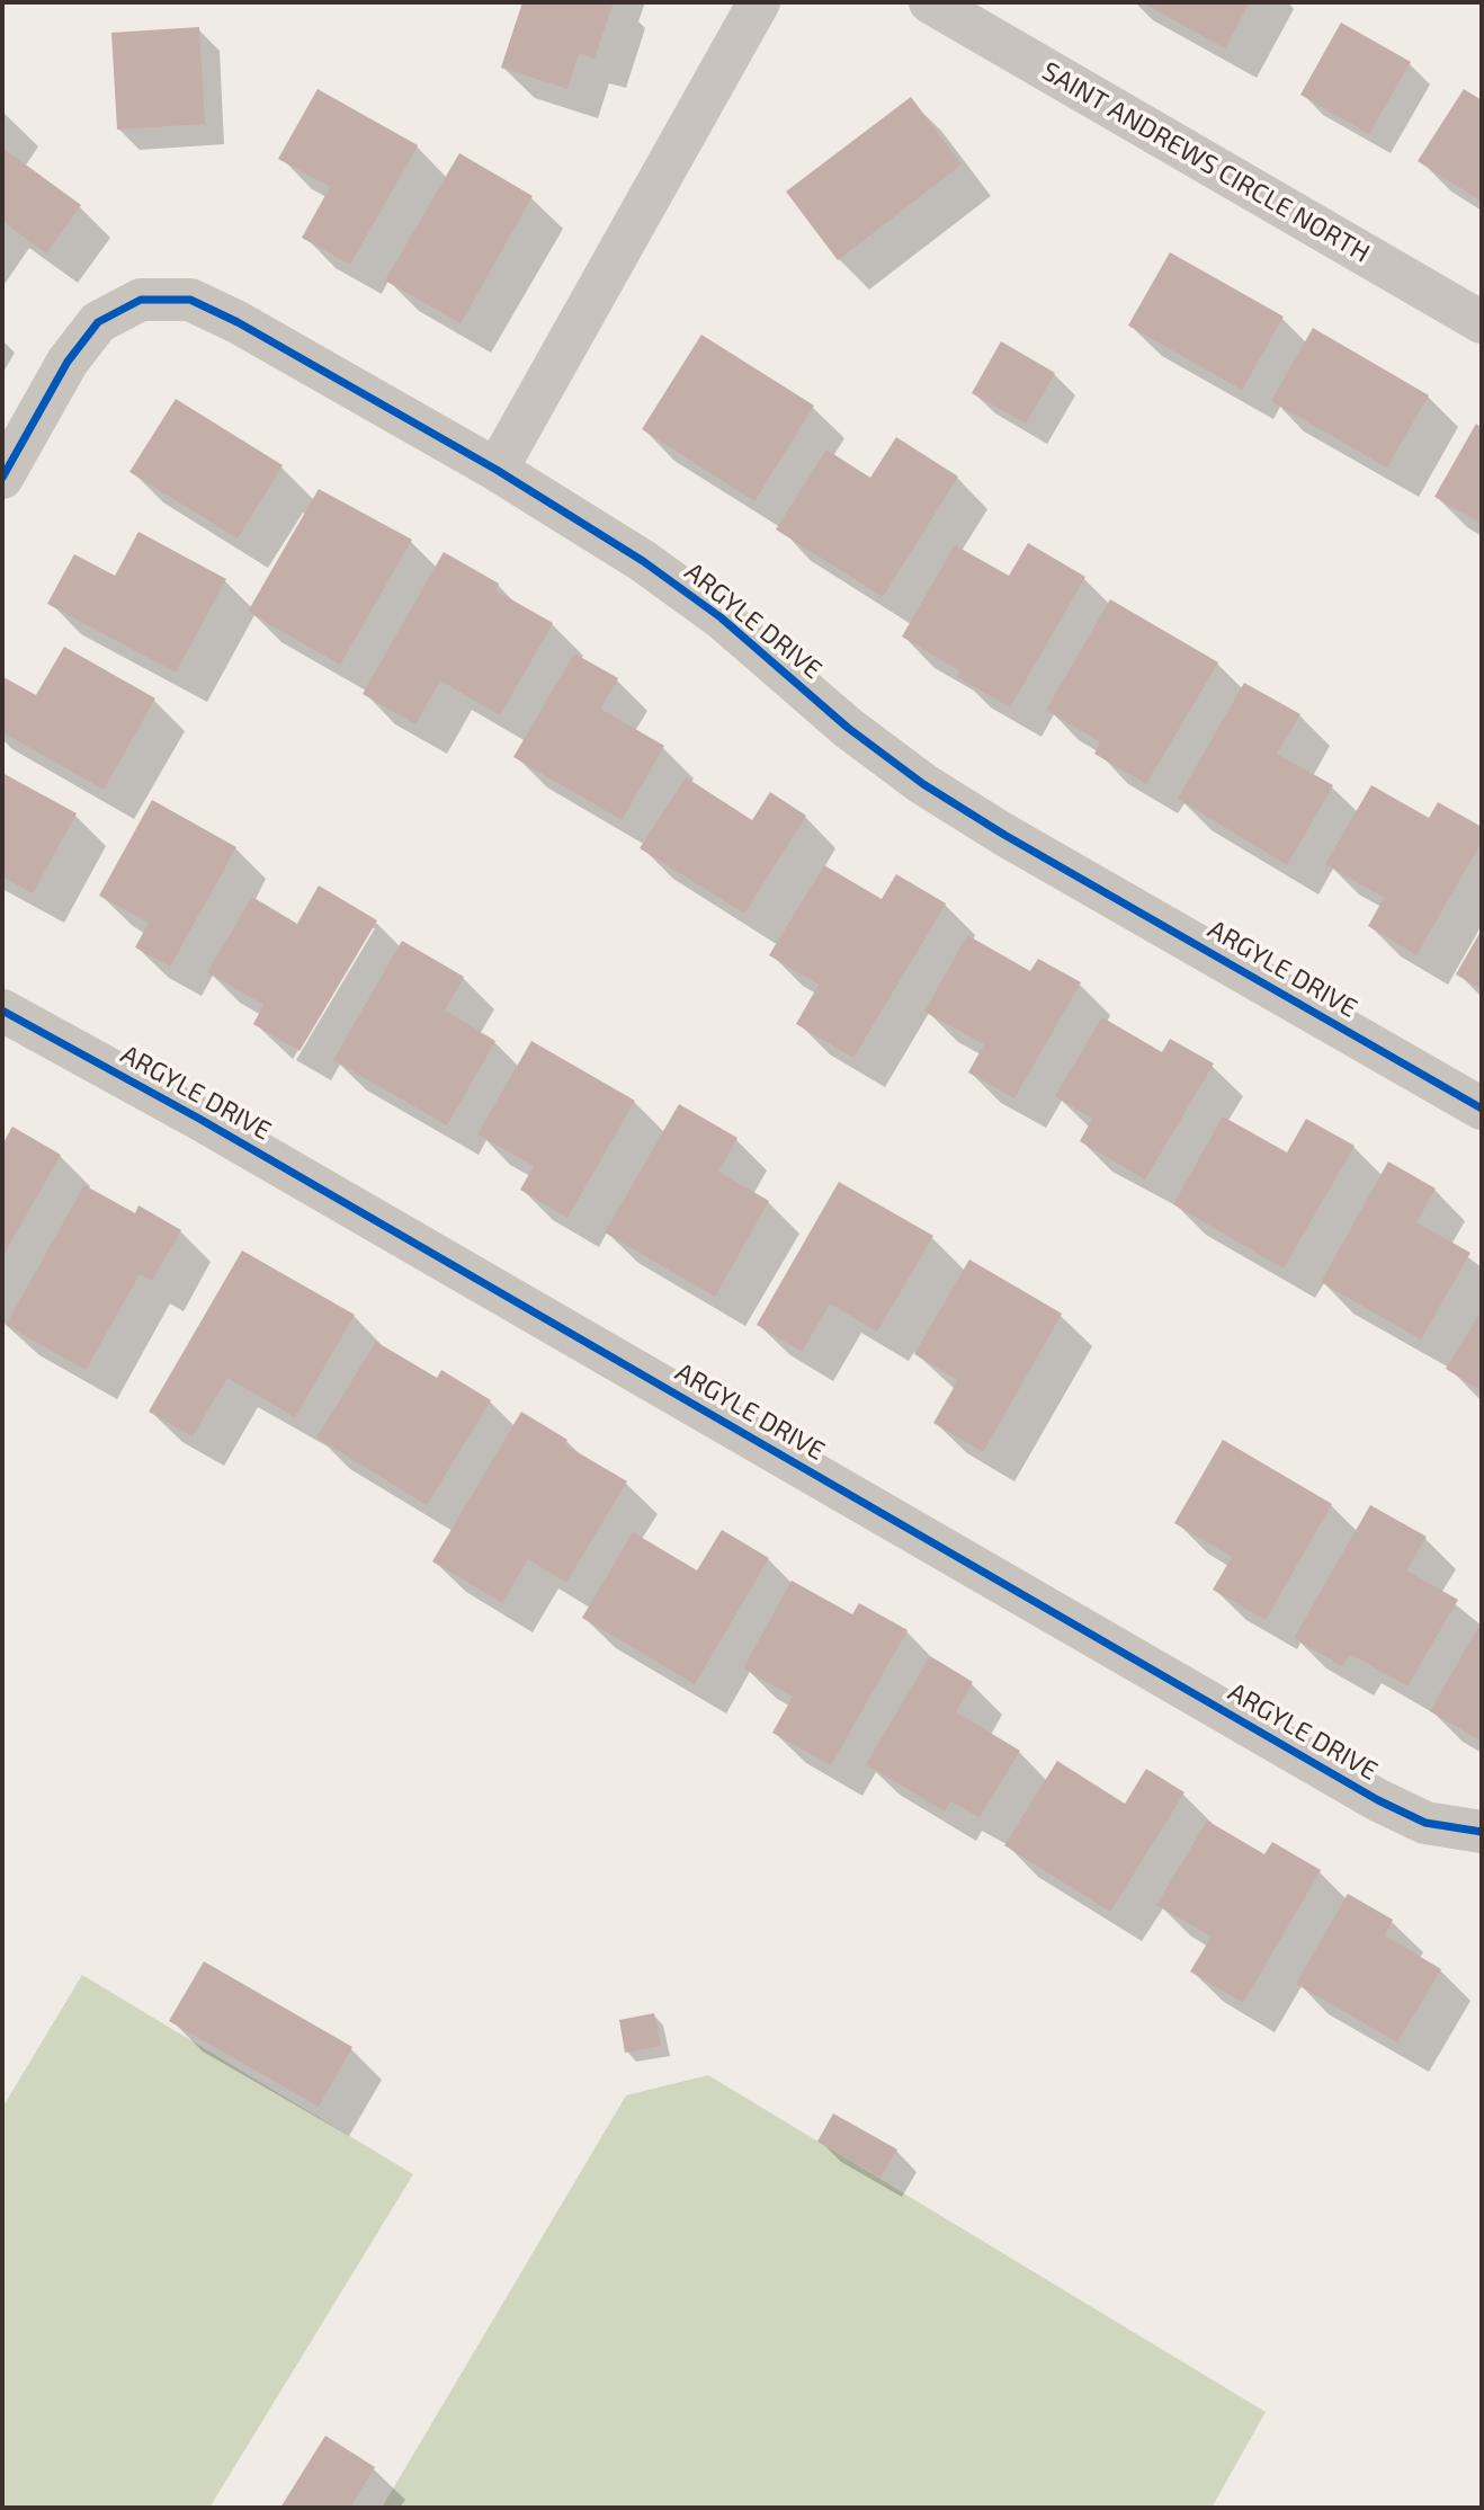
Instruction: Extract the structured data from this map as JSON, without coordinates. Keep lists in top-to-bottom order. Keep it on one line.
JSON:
{"streets":{"street":["SAINT ANDREWS CIRCLE NORTH","ARGYLE DRIVE"]}}
